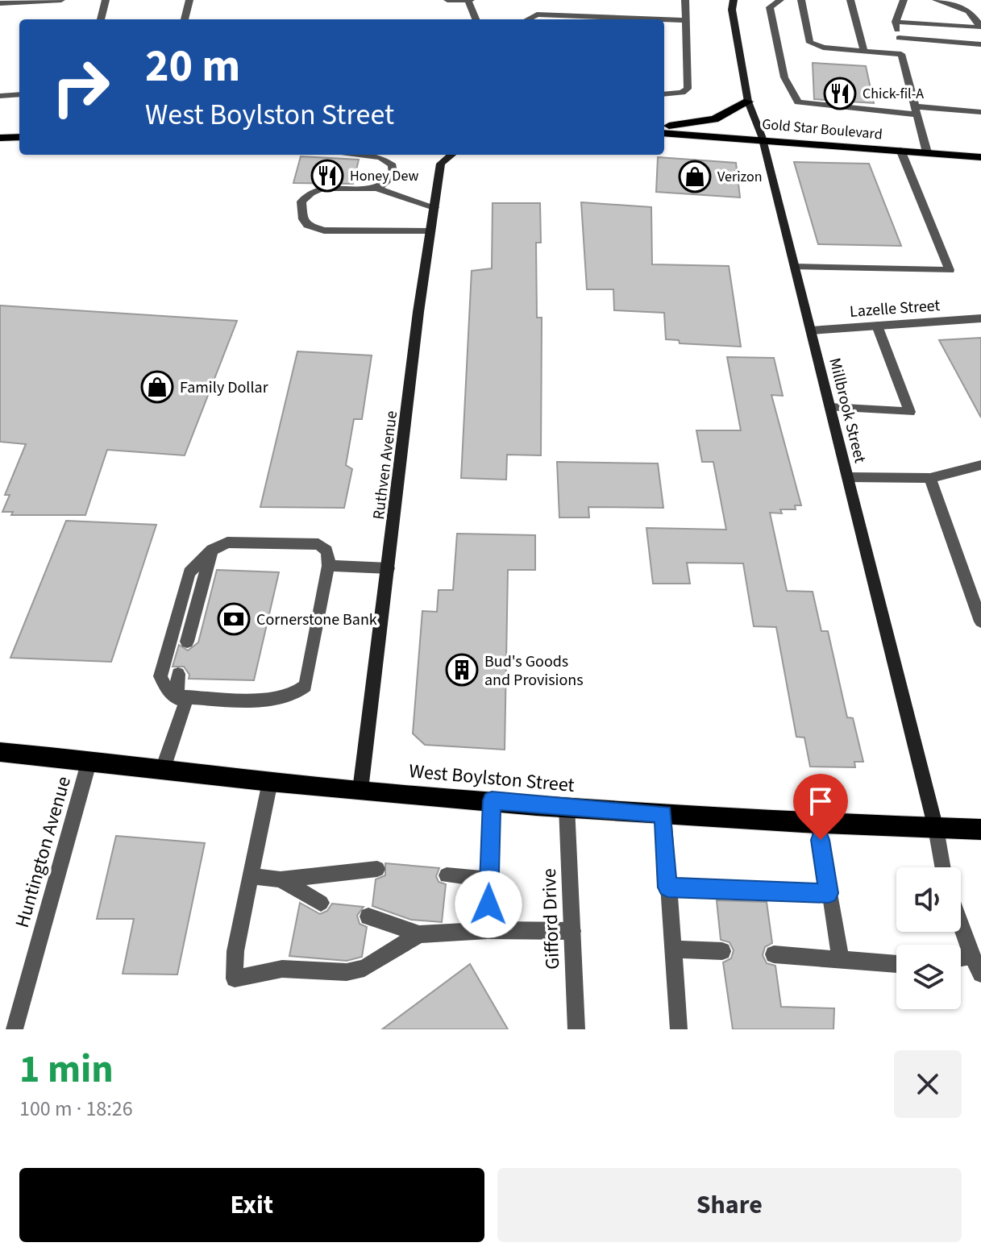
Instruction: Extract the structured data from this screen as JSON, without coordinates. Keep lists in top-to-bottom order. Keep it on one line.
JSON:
{"streets":{"main road":["Gold Star Boulevard","Millbrook Street","Ruthven Avenue","West Boylston Street"],"street":["Lazelle Street","Huntington Avenue","Gifford Drive"]},"crossings":[["Gold Star Boulevard","Millbrook Street"],["Lazelle Street","Millbrook Street"],["Millbrook Street","West Boylston Street"],["Ruthven Avenue","West Boylston Street"],["West Boylston Street","Huntington Avenue"],["West Boylston Street","Gifford Drive"]],"places":{"restaurant":["Chick-fil-A","Honey Dew"],"shop":["Verizon","Family Dollar"],"bank":["Cornerstone Bank"],"building":["Bud's Goods and Provisions"]},"page":{"turn":["20 m","West Boylston Street"],"heading":["1 min","100 m · 18:26"],"buttons":["Exit","Share"]}}
